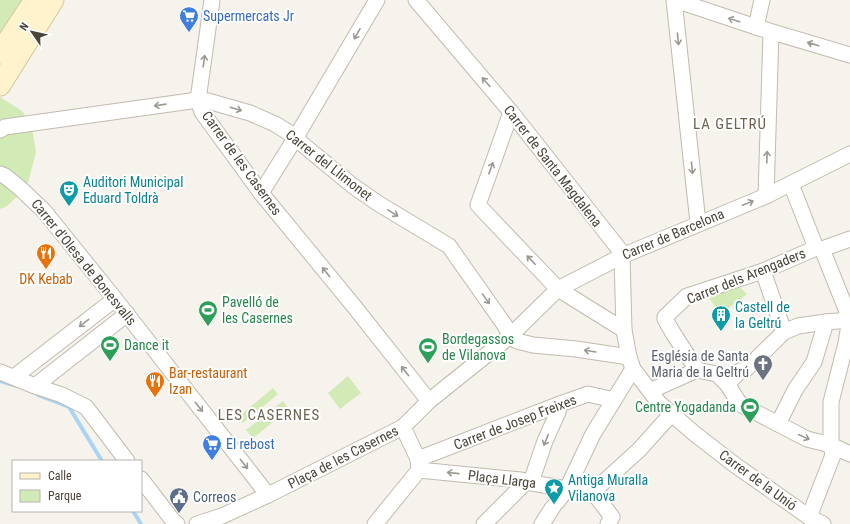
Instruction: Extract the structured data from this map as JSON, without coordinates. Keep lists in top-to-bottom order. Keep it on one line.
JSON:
{"streets":{"street":["Carrer de les Casernes","Carrer del Llimonet","Carrer de Santa Magdalena","Carrer de Barcelona","Carrer d'Olesa de Bonesvalls","Carrer dels Arengaders","Carrer de Josep Freixes","Plaça de les Casernes","Plaça Llarga","Carrer de la Unió"]},"crossings":[["Carrer de les Casernes","Carrer del Llimonet"],["Carrer de les Casernes","Plaça de les Casernes"],["Carrer del Llimonet","Carrer de Barcelona"],["Carrer del Llimonet","Plaça de les Casernes"],["Carrer de Santa Magdalena","Carrer de Barcelona"],["Carrer de Barcelona","Plaça de les Casernes"],["Carrer d'Olesa de Bonesvalls","Plaça de les Casernes"],["Carrer de Josep Freixes","Plaça Llarga"]],"one_way":["Carrer de les Casernes","Carrer de Santa Magdalena","Plaça Llarga"],"districts":["LA GELTRÚ","LES CASERNES"],"places":{"supermarket":["Supermercats Jr","El rebost"],"theatre":["Auditori Municipal Eduard Toldrà"],"restaurant":["DK Kebab","Bar-restaurant Izan"],"sports":["Pavelló de les Casernes","Dance it","Bordegassos de Vilanova","Centre Yogadanda"],"building":["Castell de la Geltrú"],"church":["Església de Santa Maria de la Geltrú"],"place":["Antiga Muralla Vilanova"],"public building":["Correos"]},"legend":["Calle","Parque"],"north":"top left"}
